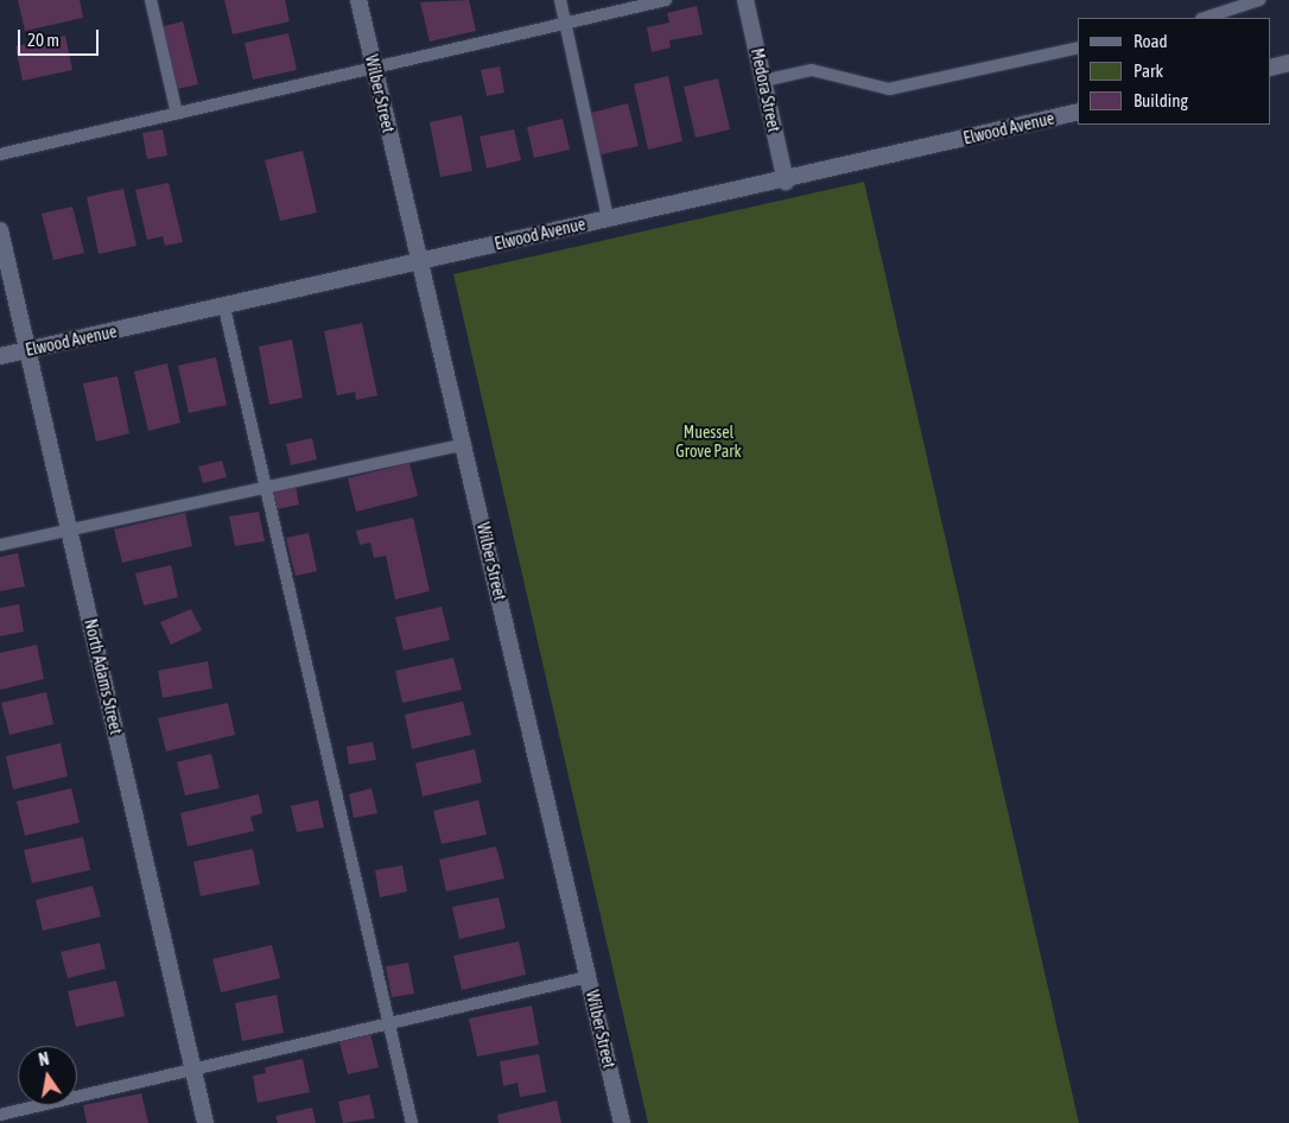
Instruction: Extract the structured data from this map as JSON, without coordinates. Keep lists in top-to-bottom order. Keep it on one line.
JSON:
{"streets":{"street":["Medora Street","Wilber Street","Elwood Avenue","North Adams Street"]},"crossings":[["Medora Street","Elwood Avenue"],["Wilber Street","Elwood Avenue"],["Elwood Avenue","North Adams Street"]],"parks":["Muessel Grove Park"],"legend":["Road","Park","Building"],"scale_bar":"20 m","north":"top"}
